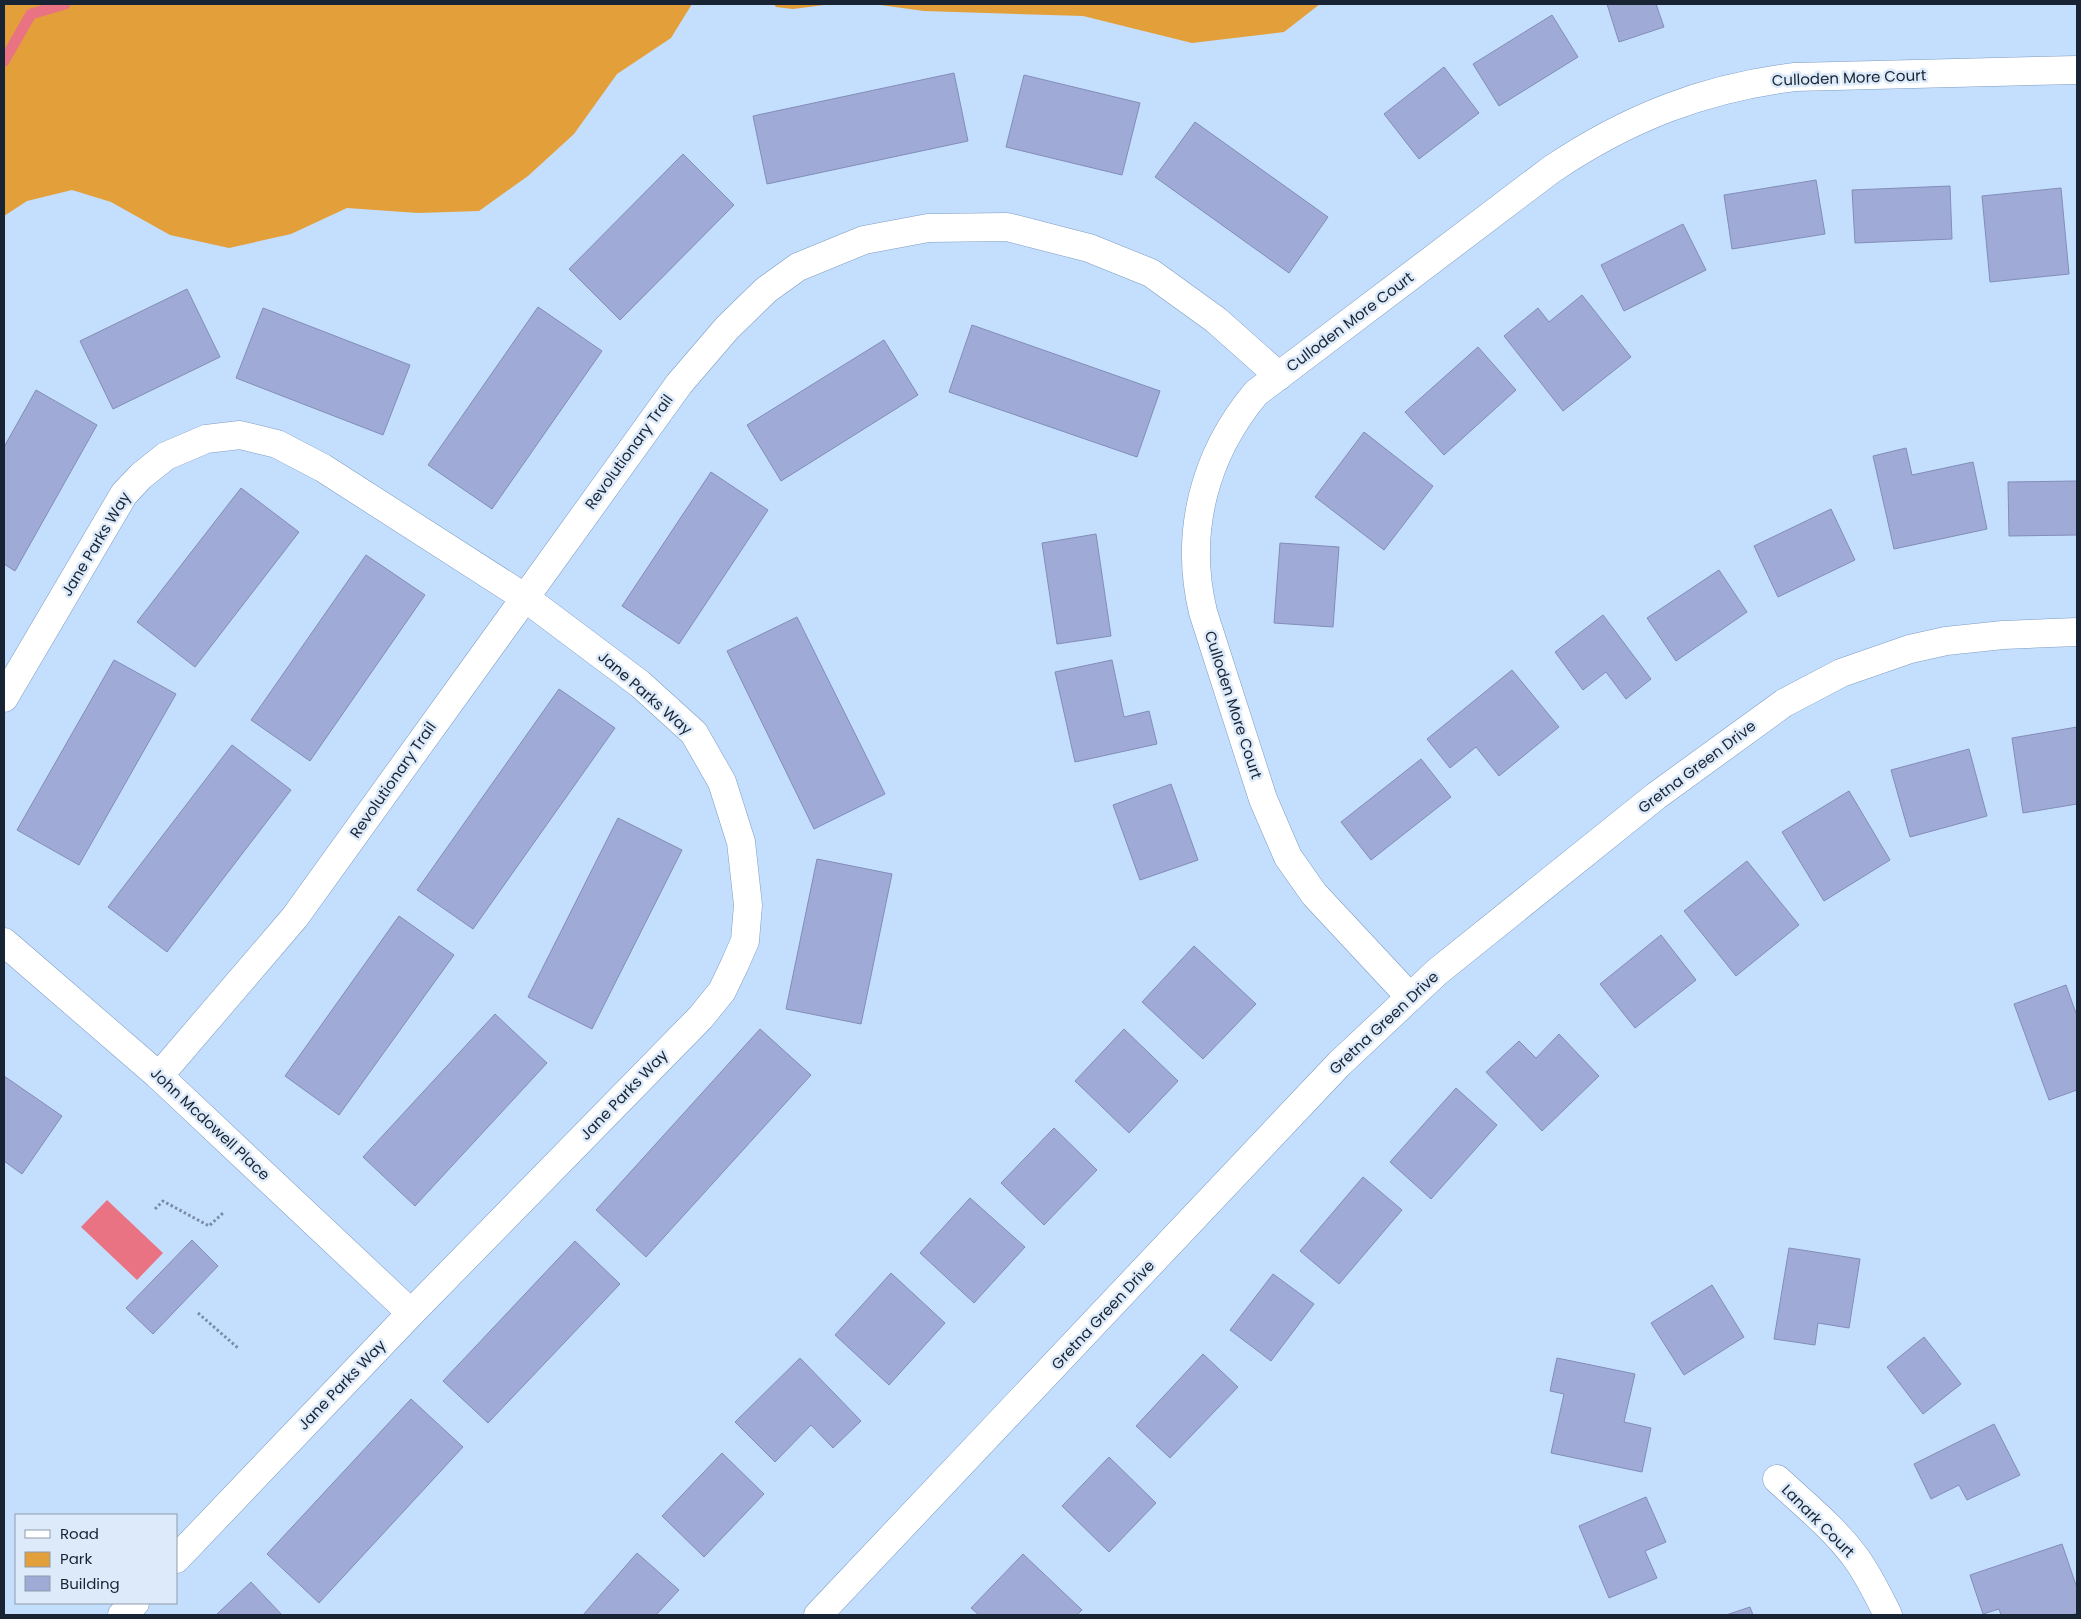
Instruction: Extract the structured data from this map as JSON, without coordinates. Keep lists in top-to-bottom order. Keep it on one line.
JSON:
{"streets":{"street":["Culloden More Court","Revolutionary Trail","Jane Parks Way","Gretna Green Drive","John Mcdowell Place","Lanark Court"]},"crossings":[["Culloden More Court","Revolutionary Trail"],["Culloden More Court","Gretna Green Drive"],["Revolutionary Trail","Jane Parks Way"],["Revolutionary Trail","John Mcdowell Place"],["Jane Parks Way","John Mcdowell Place"]],"legend":["Road","Park","Building"]}
